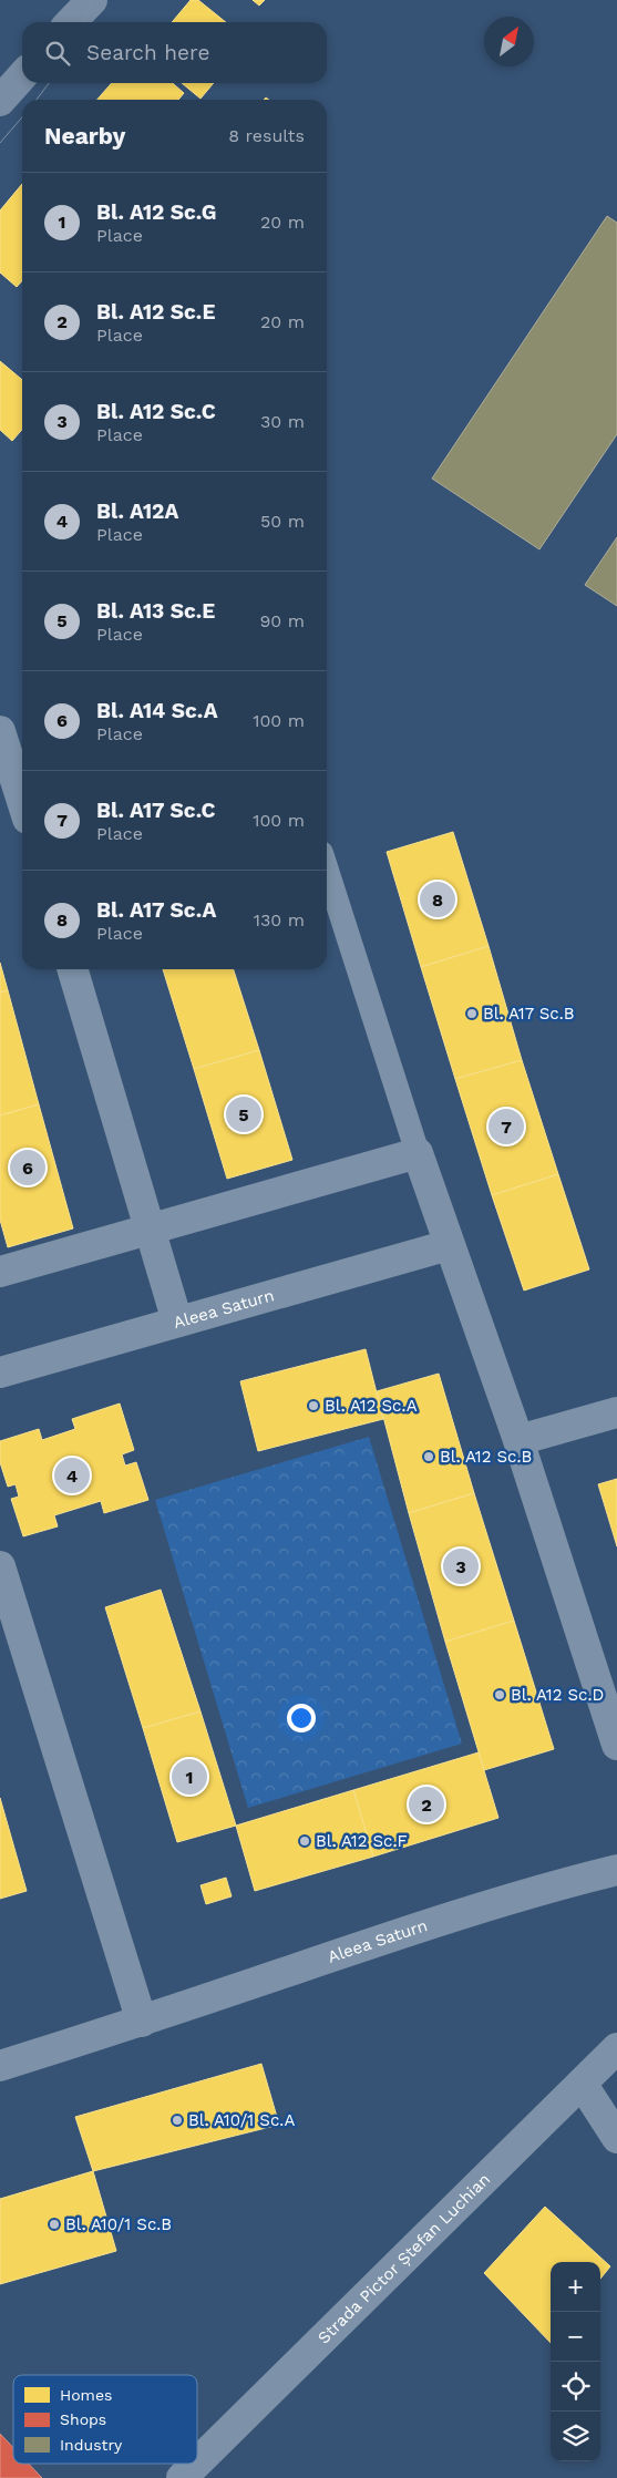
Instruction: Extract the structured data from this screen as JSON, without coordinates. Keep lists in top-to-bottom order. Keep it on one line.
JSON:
{"streets":{"street":["Aleea Saturn","Strada Pictor Ștefan Luchian"]},"places":["Bl. A17 Sc.B","Bl. A12 Sc.A","Bl. A12 Sc.B","Bl. A12 Sc.D","Bl. A12 Sc.F","Bl. A10/1 Sc.A","Bl. A10/1 Sc.B"],"legend":["Homes","Shops","Industry"],"north":"top right","page":{"search":"Search here","heading":["Nearby","8 results"],"list":[{"mark":"1","name":"Bl. A12 Sc.G","note":"Place","value":"20 m"},{"mark":"2","name":"Bl. A12 Sc.E","note":"Place","value":"20 m"},{"mark":"3","name":"Bl. A12 Sc.C","note":"Place","value":"30 m"},{"mark":"4","name":"Bl. A12A","note":"Place","value":"50 m"},{"mark":"5","name":"Bl. A13 Sc.E","note":"Place","value":"90 m"},{"mark":"6","name":"Bl. A14 Sc.A","note":"Place","value":"100 m"},{"mark":"7","name":"Bl. A17 Sc.C","note":"Place","value":"100 m"},{"mark":"8","name":"Bl. A17 Sc.A","note":"Place","value":"130 m"}],"pins":["8","5","7","6","4","3","1","2"],"map_buttons":["+","−"]}}
